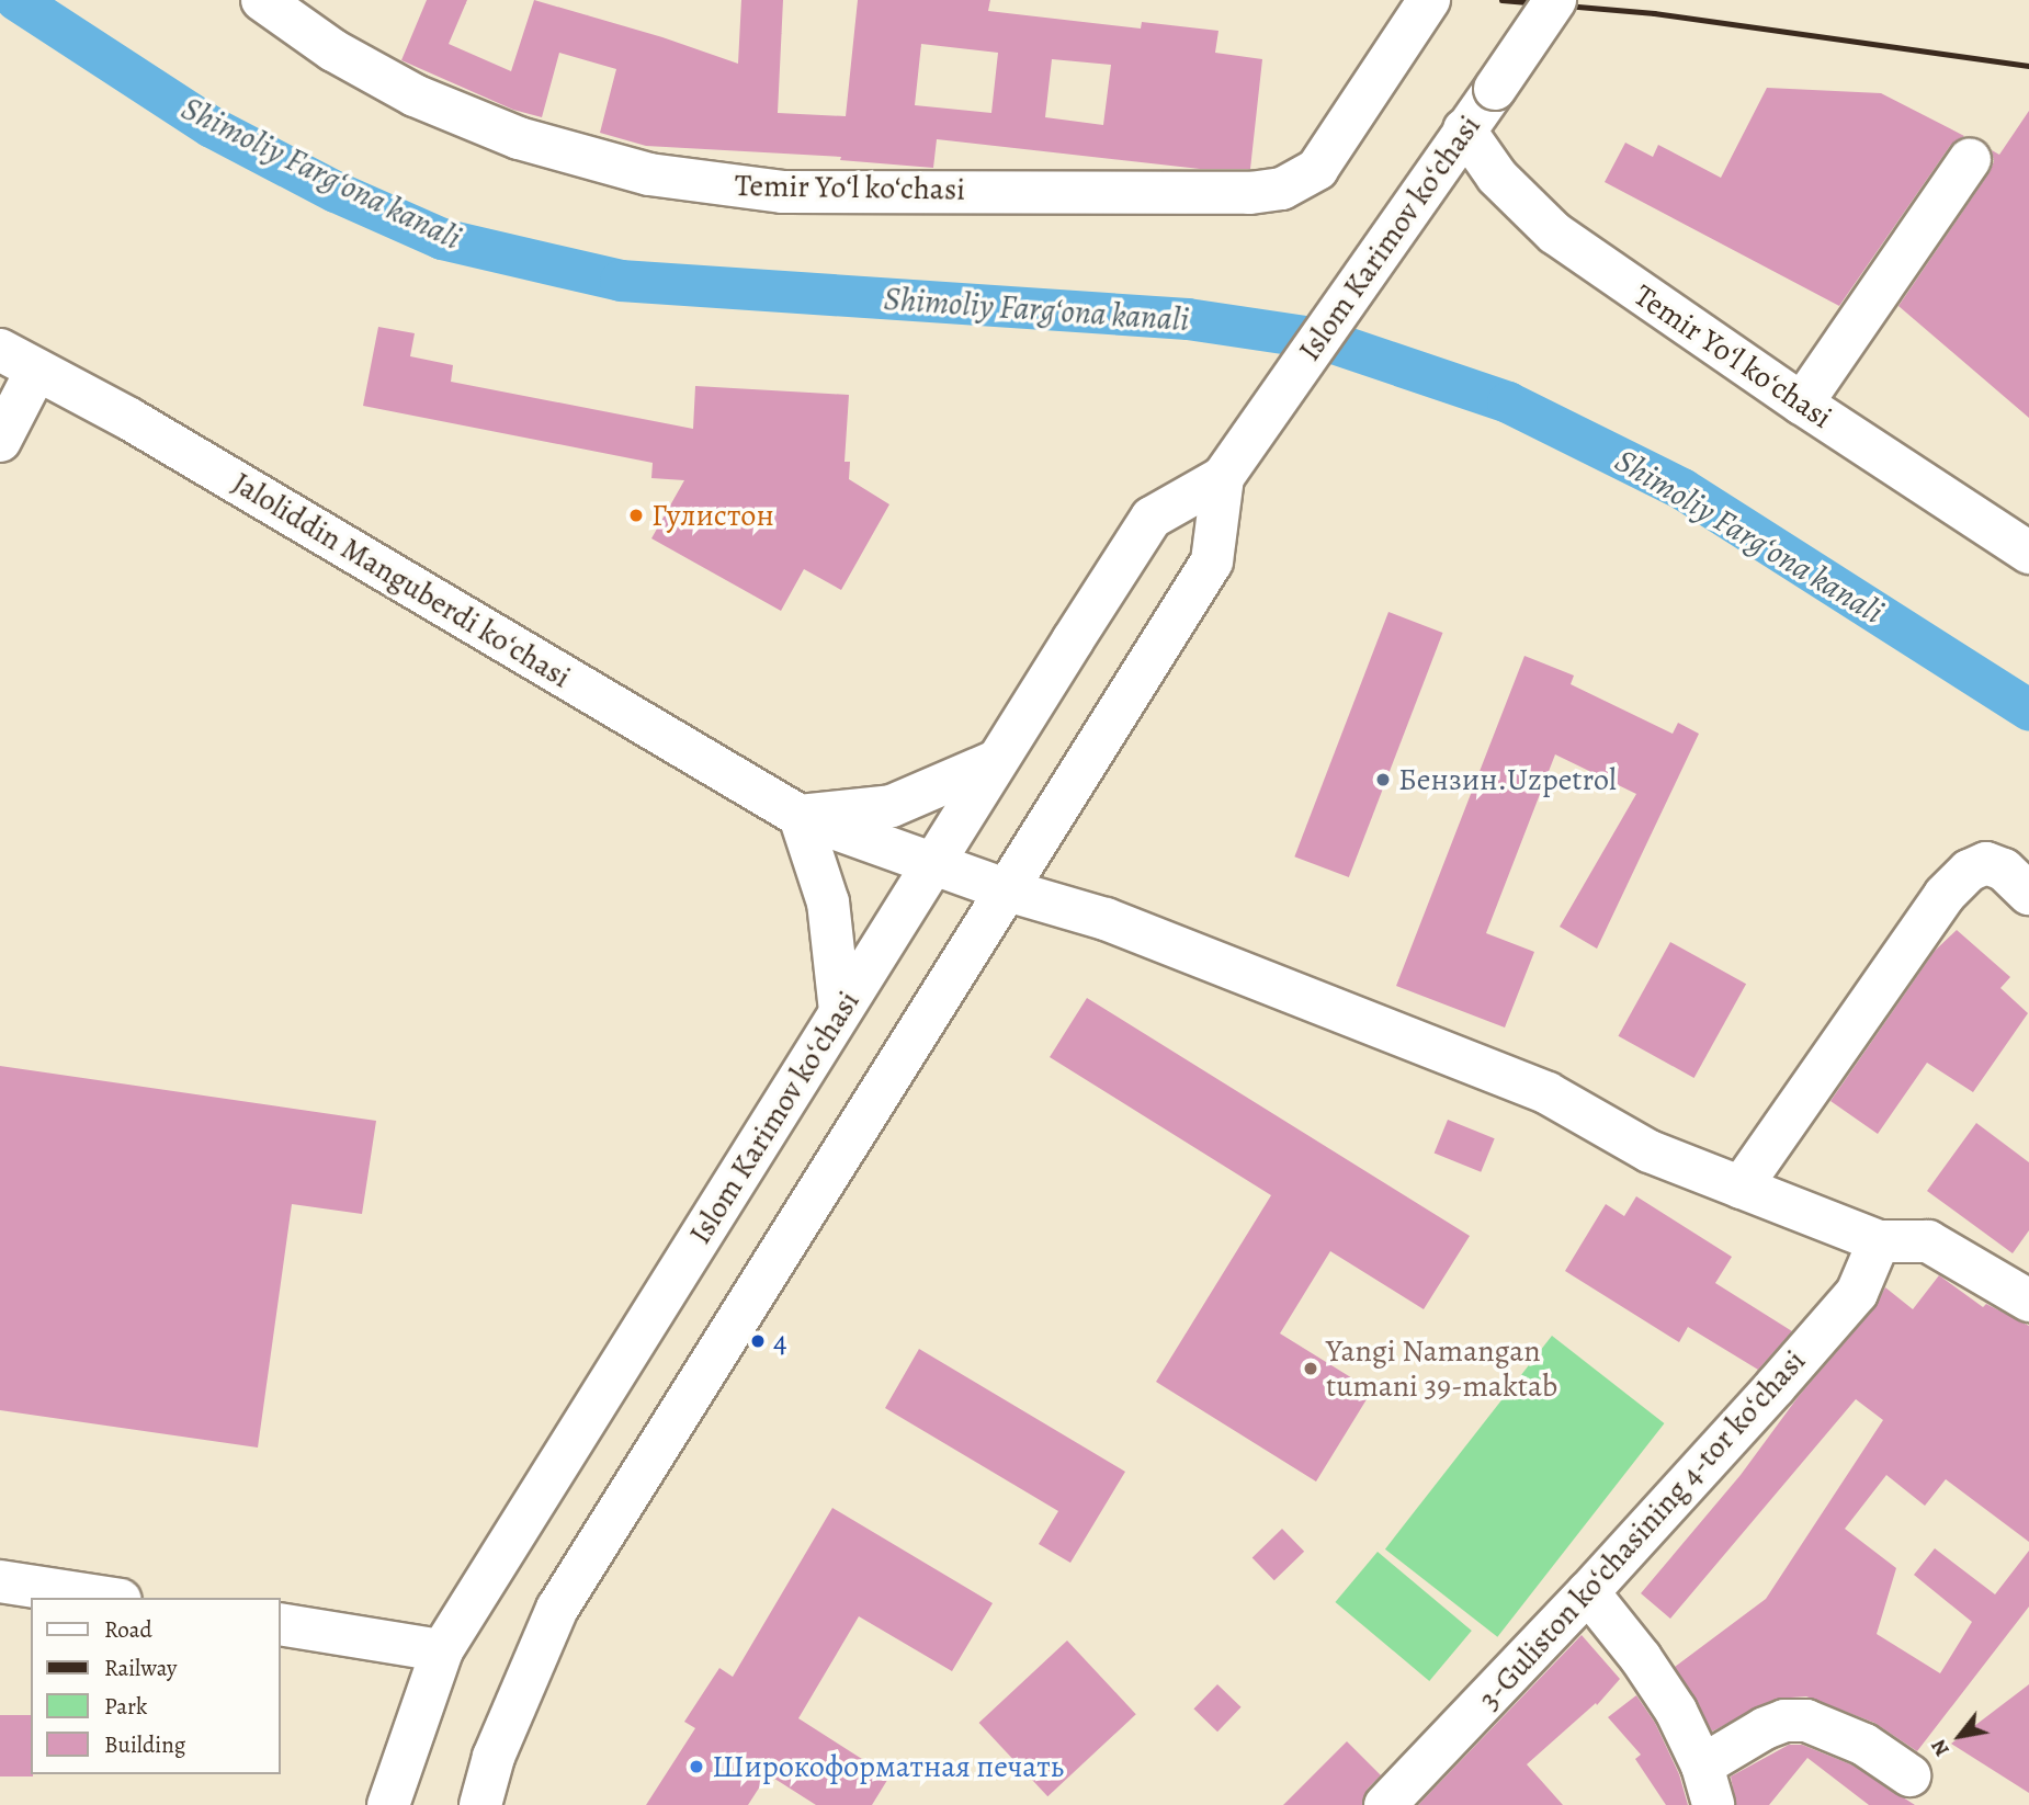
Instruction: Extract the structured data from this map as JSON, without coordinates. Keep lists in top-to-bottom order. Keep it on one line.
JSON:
{"streets":{"street":["Temir Yoʻl koʻchasi","Islom Karimov koʻchasi","Jaloliddin Manguberdi koʻchasi","3-Guliston koʻchasining 4-tor koʻchasi"]},"crossings":[["Temir Yoʻl koʻchasi","Islom Karimov koʻchasi"],["Islom Karimov koʻchasi","Jaloliddin Manguberdi koʻchasi"],["Jaloliddin Manguberdi koʻchasi","3-Guliston koʻchasining 4-tor koʻchasi"]],"water":["Shimoliy Fargʻona kanali"],"places":["Гулистон","Бензин.Uzpetrol","4","Yangi Namangan tumani 39-maktab","Широкоформатная печать"],"legend":["Road","Railway","Park","Building"],"north":"bottom left"}
